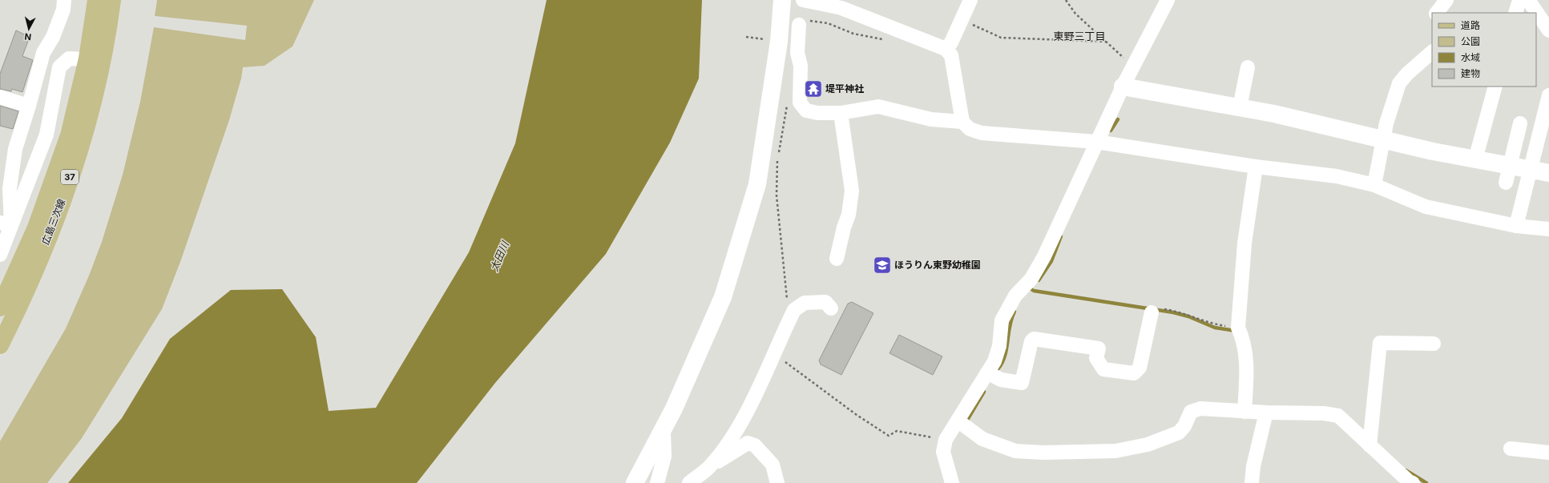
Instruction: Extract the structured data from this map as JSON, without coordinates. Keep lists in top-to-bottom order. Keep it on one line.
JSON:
{"streets":{"main road":["37","広島三次線"]},"districts":["東野三丁目"],"water":["太田川"],"places":{"temple":["堤平神社"],"school or university":["ほうりん東野幼稚園"]},"legend":["道路","公園","水域","建物"],"north":"bottom"}
